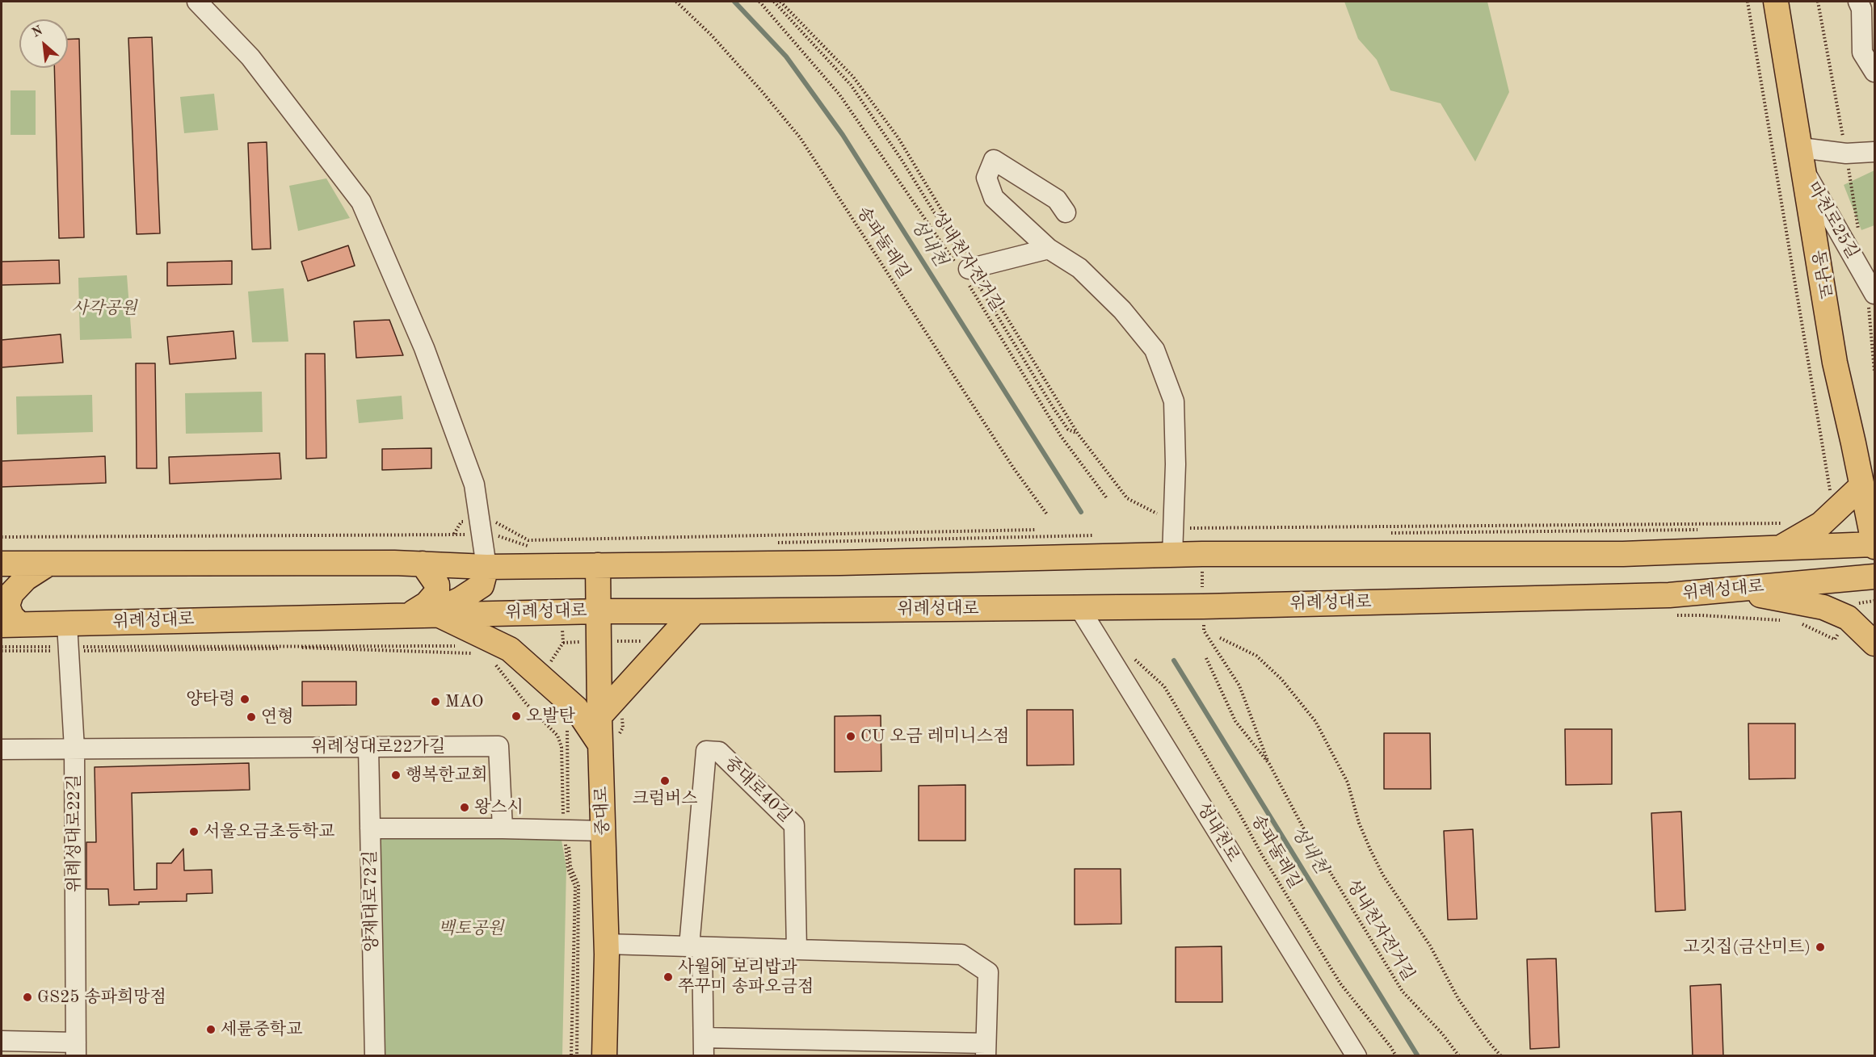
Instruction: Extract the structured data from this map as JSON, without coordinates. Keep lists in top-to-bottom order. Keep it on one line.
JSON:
{"streets":{"main road":["동남로","위례성대로","중대로"],"street":["마천로25길","위례성대로22가길","중대로40길","성내천로","위례성대로22길","양재대로72길"],"path":["송파둘레길","성내천자전거길"]},"crossings":[["마천로25길","동남로"],["위례성대로","중대로"],["위례성대로","성내천로"],["위례성대로","위례성대로22길"],["위례성대로22가길","위례성대로22길"],["위례성대로22가길","양재대로72길"]],"water":["성내천"],"parks":["사각공원","백토공원"],"places":["양타령","MAO","오발탄","연형","CU 오금 레미니스점","행복한교회","크럼버스","왕스시","서울오금초등학교","고깃집(금산미트)","사월에 보리밥과 쭈꾸미 송파오금점","GS25 송파희망점","세륜중학교"],"north":"top left"}
